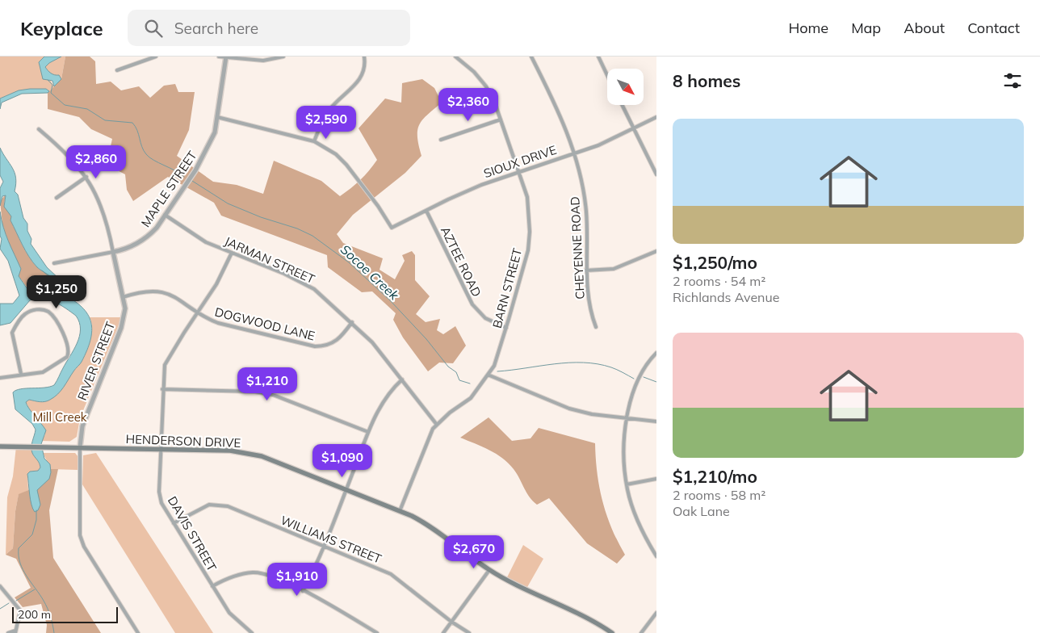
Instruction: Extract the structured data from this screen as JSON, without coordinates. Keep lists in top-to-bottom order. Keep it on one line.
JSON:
{"streets":{"main road":["HENDERSON DRIVE"],"street":["SIOUX DRIVE","MAPLE STREET","CHEYENNE ROAD","JARMAN STREET","AZTEE ROAD","BARN STREET","DOGWOOD LANE","RIVER STREET","DAVIS STREET","WILLIAMS STREET"]},"crossings":[["SIOUX DRIVE","CHEYENNE ROAD"],["SIOUX DRIVE","AZTEE ROAD"],["SIOUX DRIVE","BARN STREET"],["MAPLE STREET","JARMAN STREET"],["MAPLE STREET","RIVER STREET"],["JARMAN STREET","BARN STREET"],["JARMAN STREET","DOGWOOD LANE"],["JARMAN STREET","DAVIS STREET"],["AZTEE ROAD","BARN STREET"],["BARN STREET","HENDERSON DRIVE"],["DOGWOOD LANE","RIVER STREET"],["DOGWOOD LANE","DAVIS STREET"],["RIVER STREET","HENDERSON DRIVE"],["HENDERSON DRIVE","DAVIS STREET"],["DAVIS STREET","WILLIAMS STREET"]],"water":["Socoe Creek"],"parks":["Mill Creek"],"scale_bar":"200 m","north":"bottom right","page":{"header":"Keyplace","search":"Search here","nav":["Home","Map","About","Contact"],"heading":"8 homes","price":["$2,360","$2,590","$2,860","$1,250","$1,210","$1,090","$2,670","$1,910"],"list":[{"name":"$1,250/mo","note":"2 rooms · 54 m² · Richlands Avenue"},{"name":"$1,210/mo","note":"2 rooms · 58 m² · Oak Lane"}],"scale":"200 m"}}
